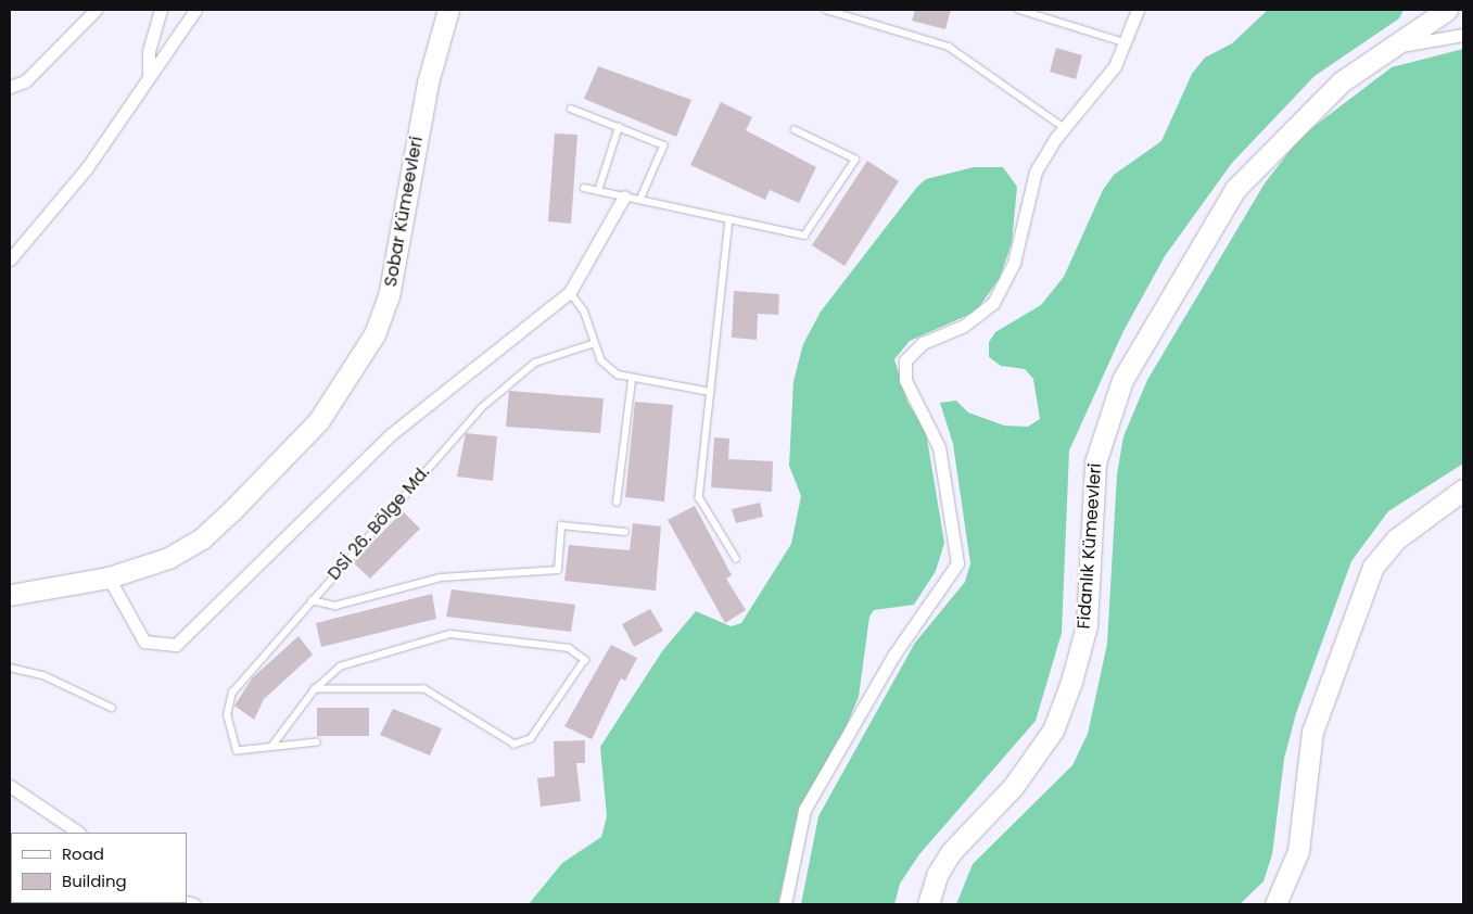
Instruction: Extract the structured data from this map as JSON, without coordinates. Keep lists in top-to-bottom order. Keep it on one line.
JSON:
{"streets":{"main road":["Sobar Kümeevleri","Fidanlık Kümeevleri"],"lane":["DSİ 26. Bölge Md."]},"legend":["Road","Building"]}
